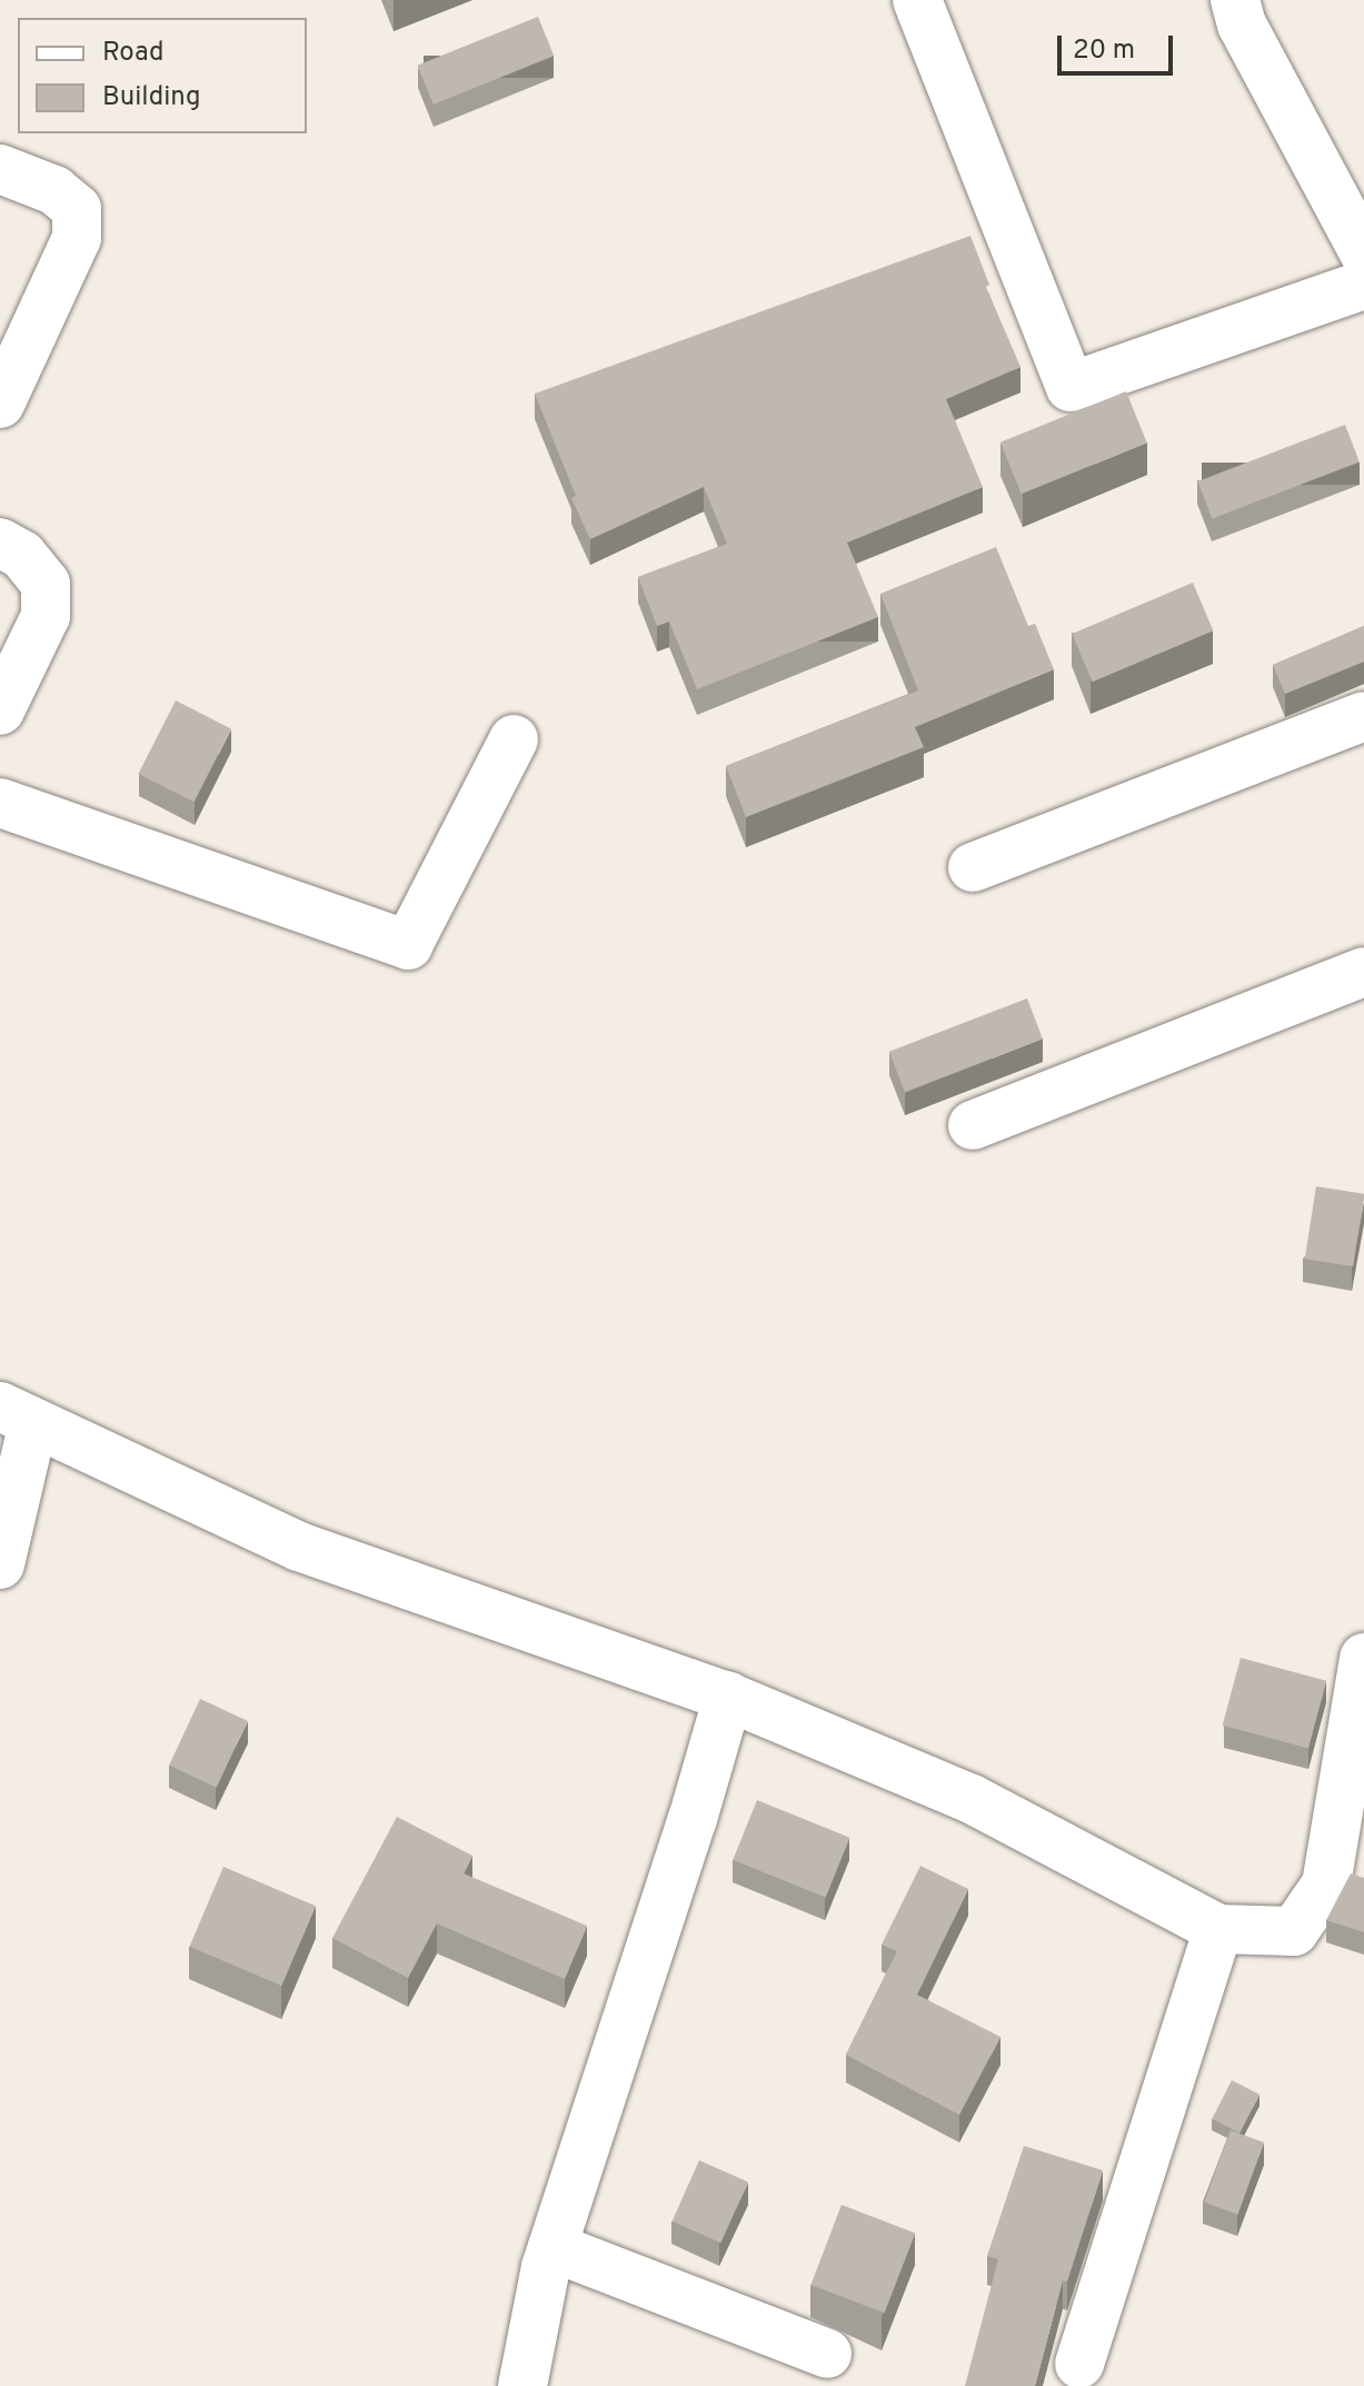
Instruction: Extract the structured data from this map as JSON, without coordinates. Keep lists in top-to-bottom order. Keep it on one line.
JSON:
{"legend":["Road","Building"],"scale_bar":"20 m"}
